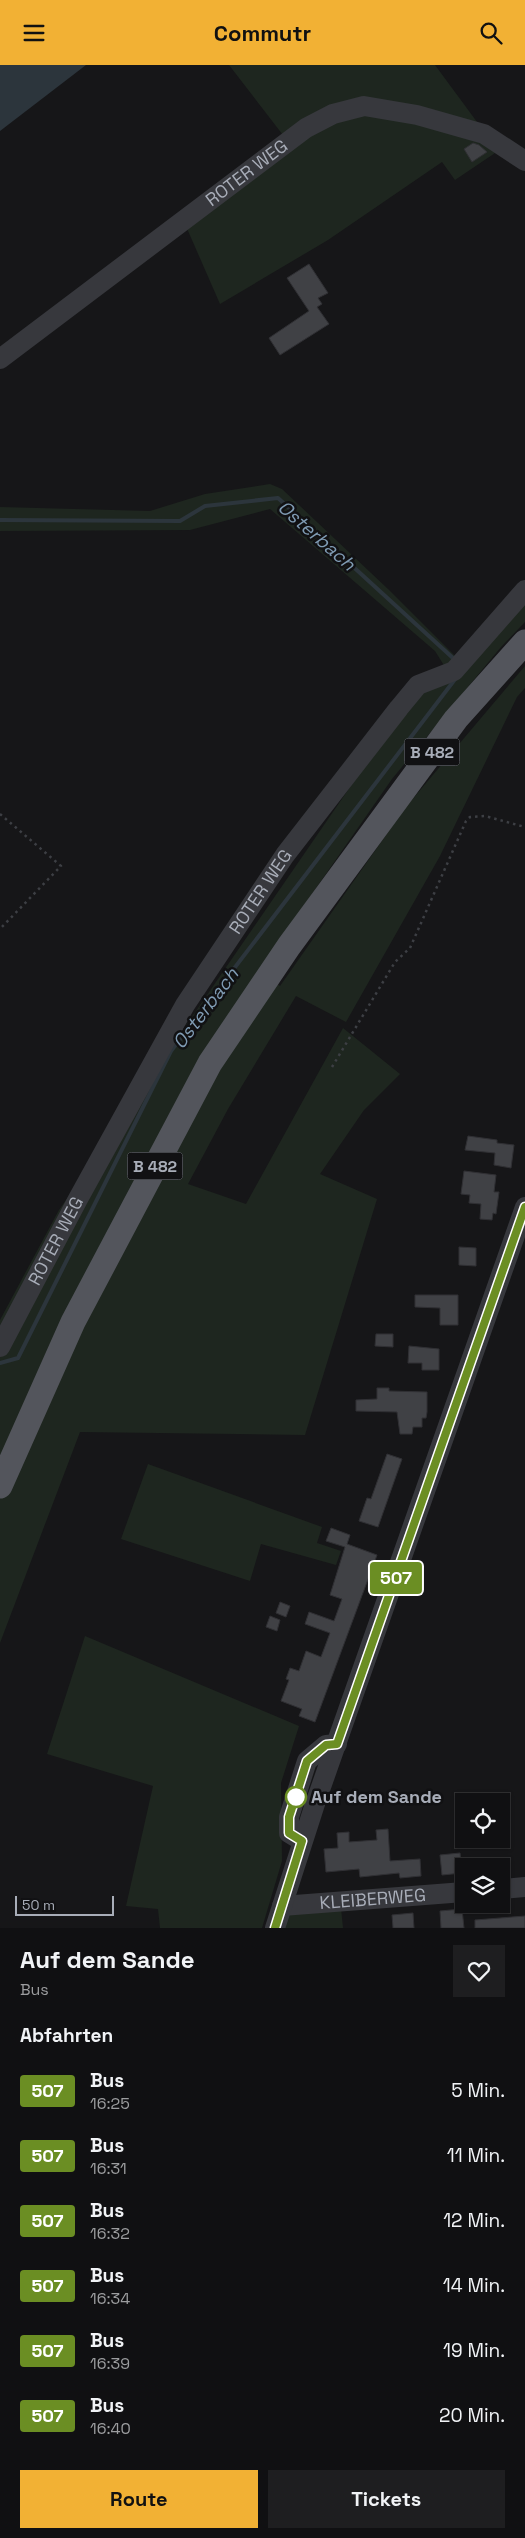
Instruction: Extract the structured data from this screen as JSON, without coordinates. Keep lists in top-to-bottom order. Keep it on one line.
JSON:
{"streets":{"main road":["B 482"],"street":["ROTER WEG","KLEIBERWEG"]},"water":["Osterbach"],"places":["Auf dem Sande"],"lines":["bus line 507"],"scale_bar":"50 m","page":{"header":"Commutr","on_map":"507","scale":"50 m","heading":[["Auf dem Sande","Bus"],"Abfahrten"],"list":[{"mark":"507","name":"Bus","note":"16:25","value":"5 Min."},{"mark":"507","name":"Bus","note":"16:31","value":"11 Min."},{"mark":"507","name":"Bus","note":"16:32","value":"12 Min."},{"mark":"507","name":"Bus","note":"16:34","value":"14 Min."},{"mark":"507","name":"Bus","note":"16:39","value":"19 Min."},{"mark":"507","name":"Bus","note":"16:40","value":"20 Min."}],"buttons":["Route","Tickets"]}}
